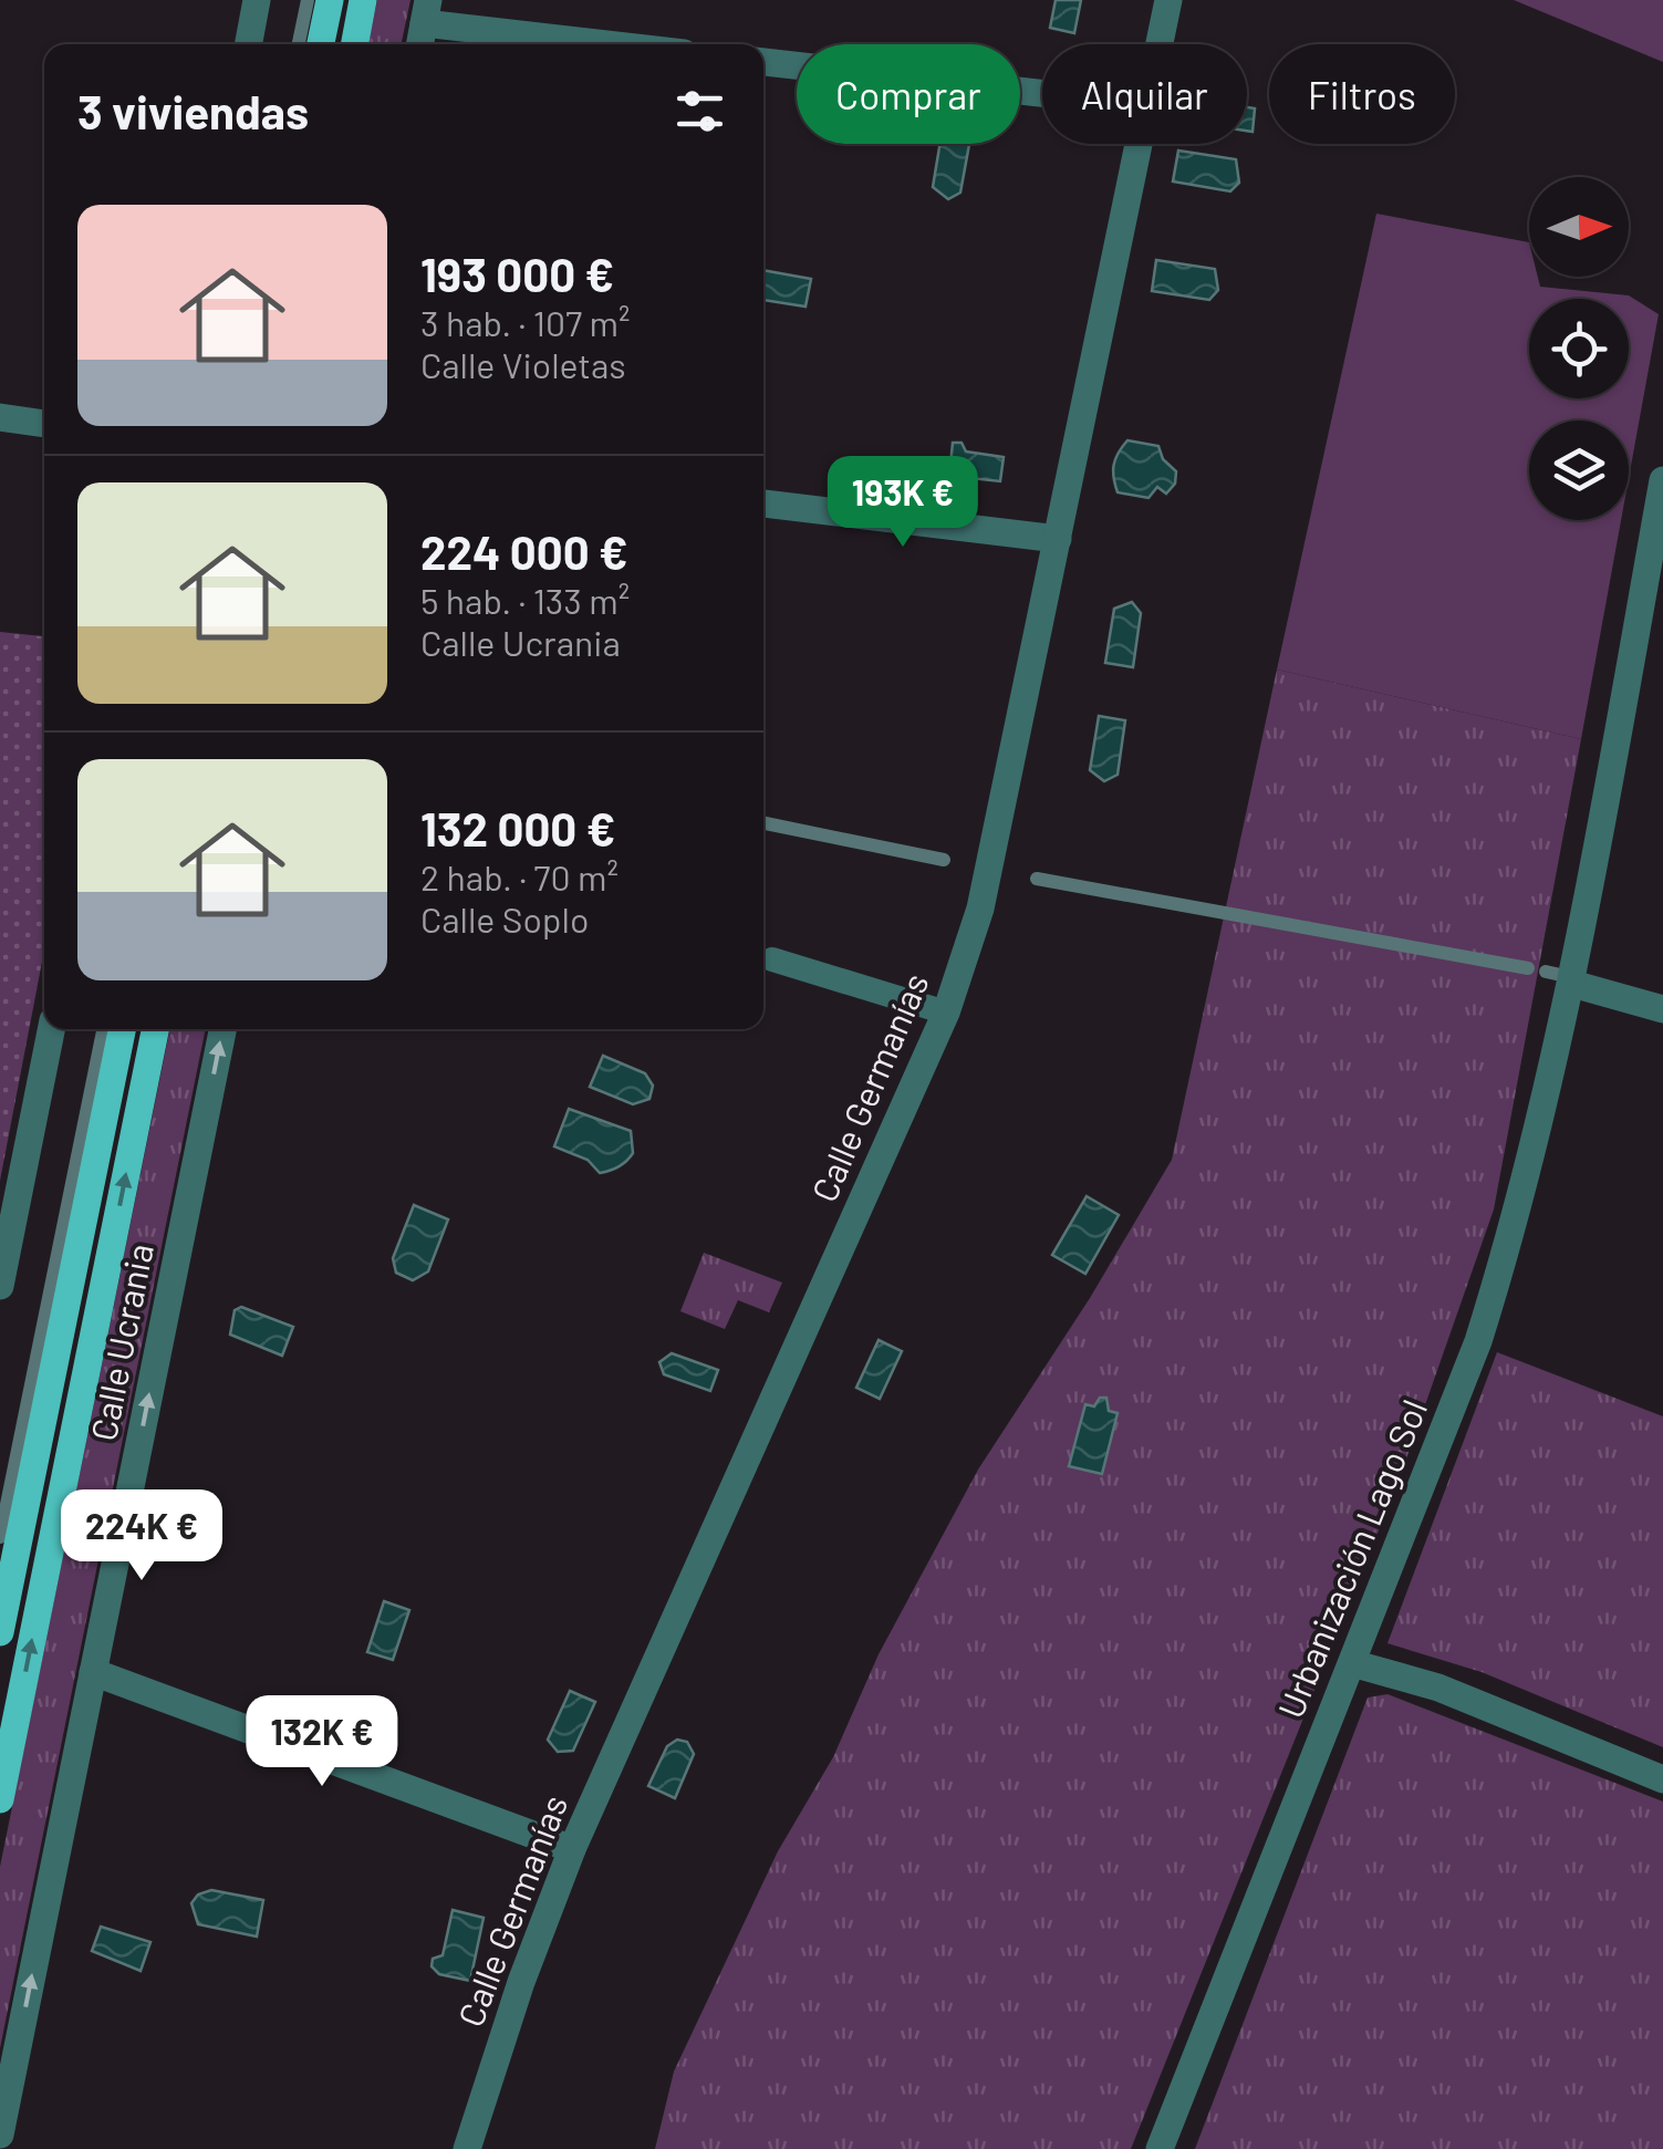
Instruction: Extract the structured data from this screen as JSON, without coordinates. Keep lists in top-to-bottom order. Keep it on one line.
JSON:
{"streets":{"street":["Calle Germanías","Calle Ucrania","Urbanización Lago Sol"]},"one_way":["Calle Ucrania"],"north":"right","page":{"chip":["Comprar","Alquilar","Filtros"],"heading":"3 viviendas","list":[{"name":"193 000 €","note":"3 hab. · 107 m² · Calle Violetas"},{"name":"224 000 €","note":"5 hab. · 133 m² · Calle Ucrania"},{"name":"132 000 €","note":"2 hab. · 70 m² · Calle Soplo"}],"price":["193K €","224K €","132K €"]}}
